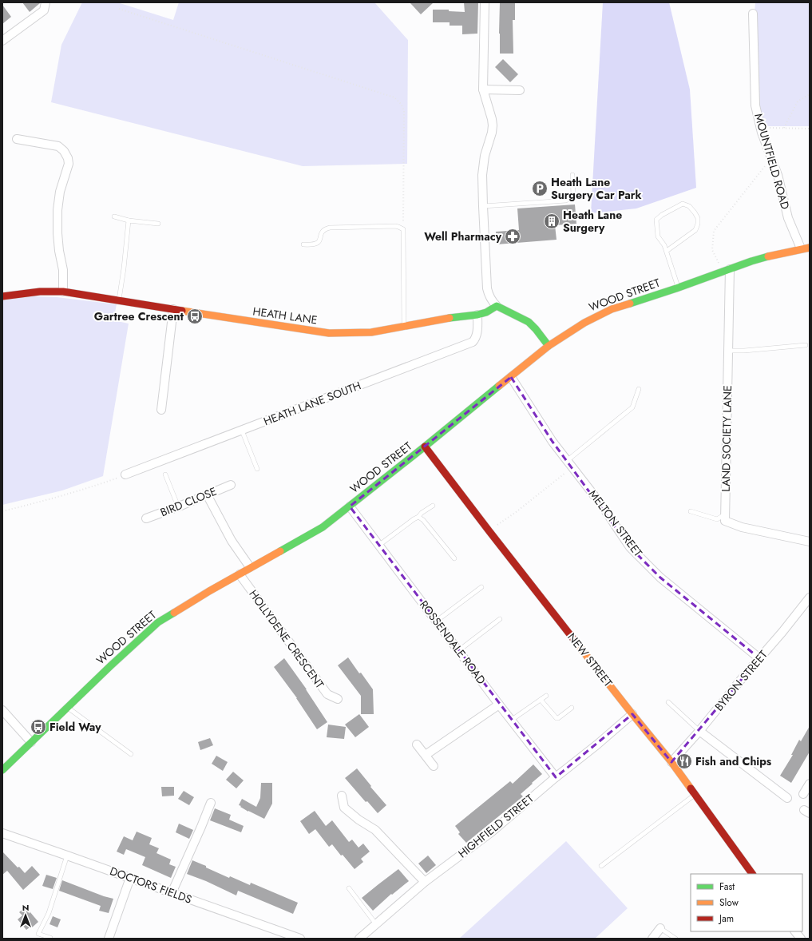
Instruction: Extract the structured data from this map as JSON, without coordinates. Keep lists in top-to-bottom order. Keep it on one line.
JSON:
{"streets":{"street":["MOUNTFIELD ROAD","WOOD STREET","HEATH LANE","HEATH LANE SOUTH","LAND SOCIETY LANE","BIRD CLOSE","MELTON STREET","HOLLYDENE CRESCENT","ROSSENDALE ROAD","NEW STREET","BYRON STREET","HIGHFIELD STREET","DOCTORS FIELDS"]},"crossings":[["MOUNTFIELD ROAD","WOOD STREET"],["WOOD STREET","LAND SOCIETY LANE"],["WOOD STREET","MELTON STREET"],["WOOD STREET","HOLLYDENE CRESCENT"],["WOOD STREET","ROSSENDALE ROAD"],["WOOD STREET","NEW STREET"],["HEATH LANE","HEATH LANE SOUTH"],["MELTON STREET","BYRON STREET"],["ROSSENDALE ROAD","HIGHFIELD STREET"],["NEW STREET","BYRON STREET"],["NEW STREET","HIGHFIELD STREET"]],"places":{"parking":["Heath Lane Surgery Car Park"],"building":["Heath Lane Surgery"],"pharmacy":["Well Pharmacy"],"bus stop":["Gartree Crescent","Field Way"],"restaurant":["Fish and Chips"]},"legend":["Fast","Slow","Jam"],"north":"top"}
